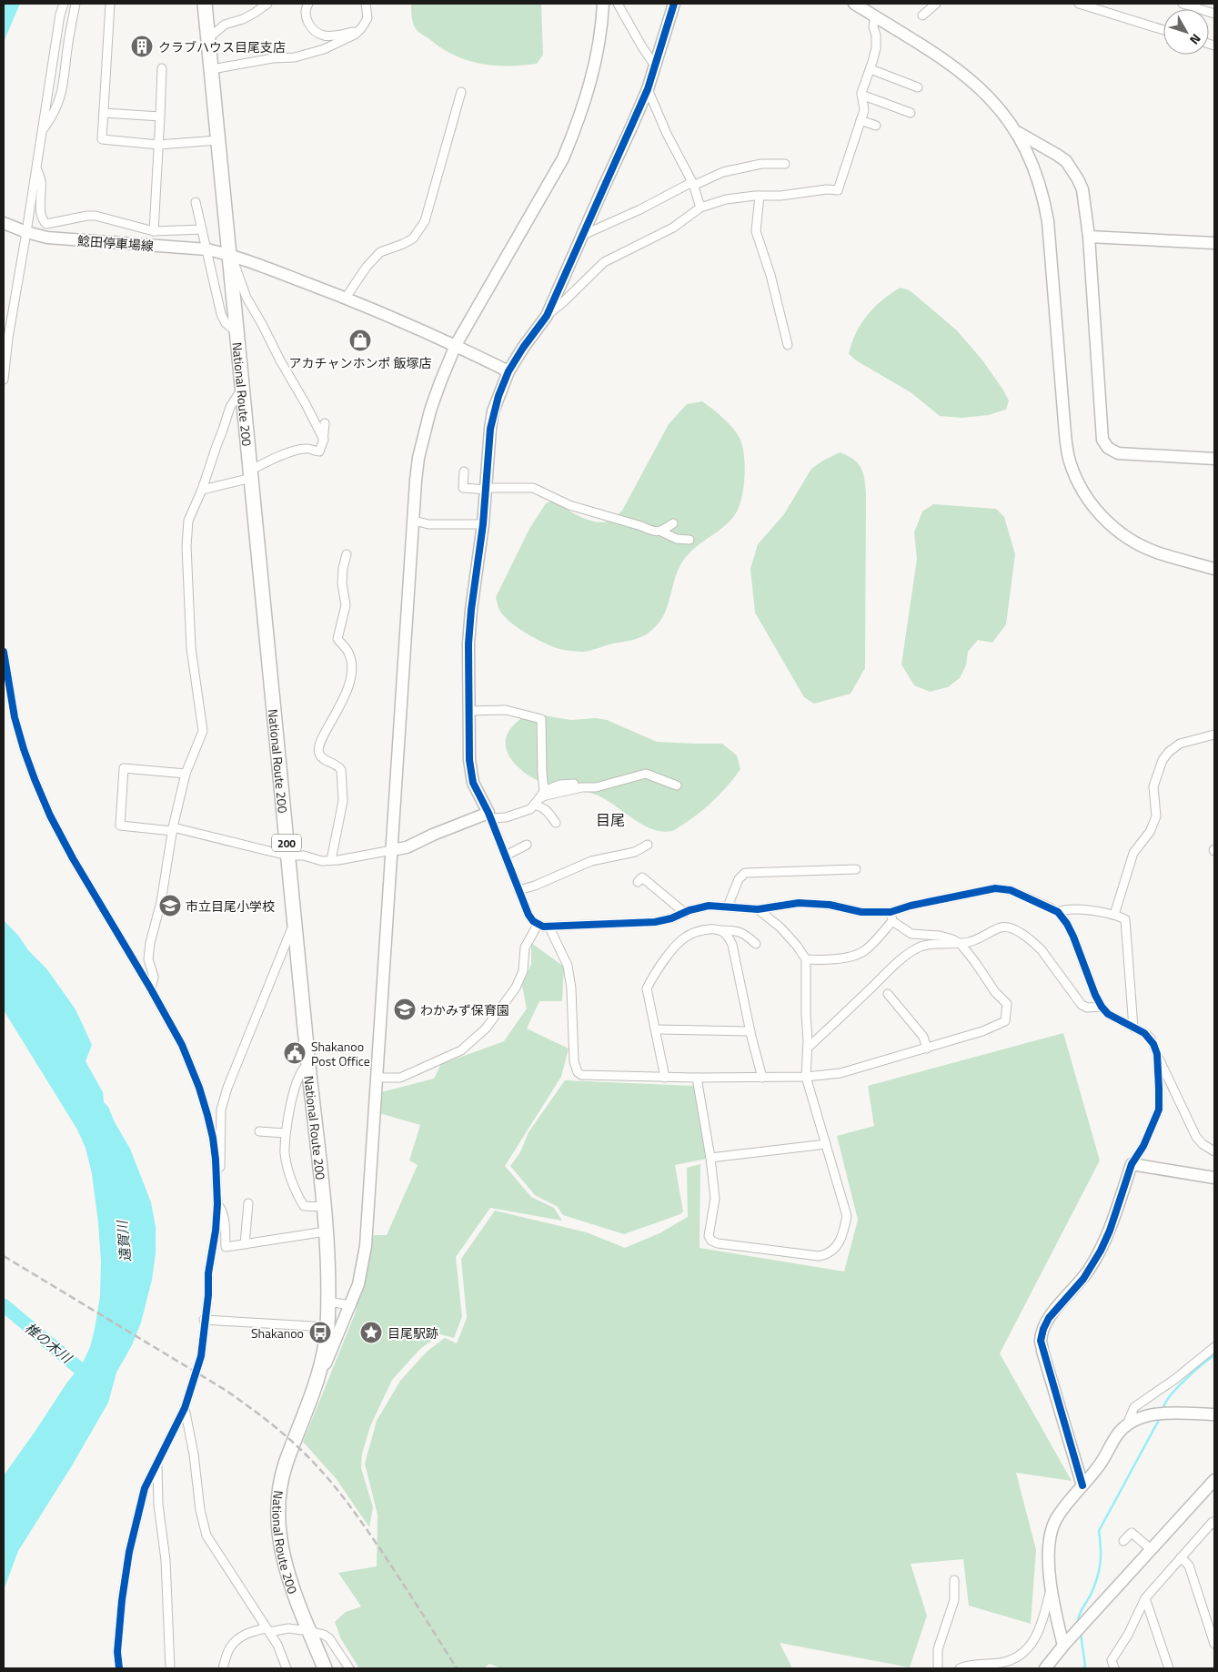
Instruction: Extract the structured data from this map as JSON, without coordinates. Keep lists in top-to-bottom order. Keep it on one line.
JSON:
{"streets":{"highway":["National Route 200","200"],"street":["鯰田停車場線"]},"crossings":[["鯰田停車場線","National Route 200"]],"districts":["目尾"],"water":["遠賀川","椎の木川"],"places":{"building":["クラブハウス目尾支店"],"shop":["アカチャンホンポ 飯塚店"],"school or university":["市立目尾小学校","わかみず保育園"],"public building":["Shakanoo Post Office"],"bus stop":["Shakanoo"],"place":["目尾駅跡"]},"north":"bottom right"}
